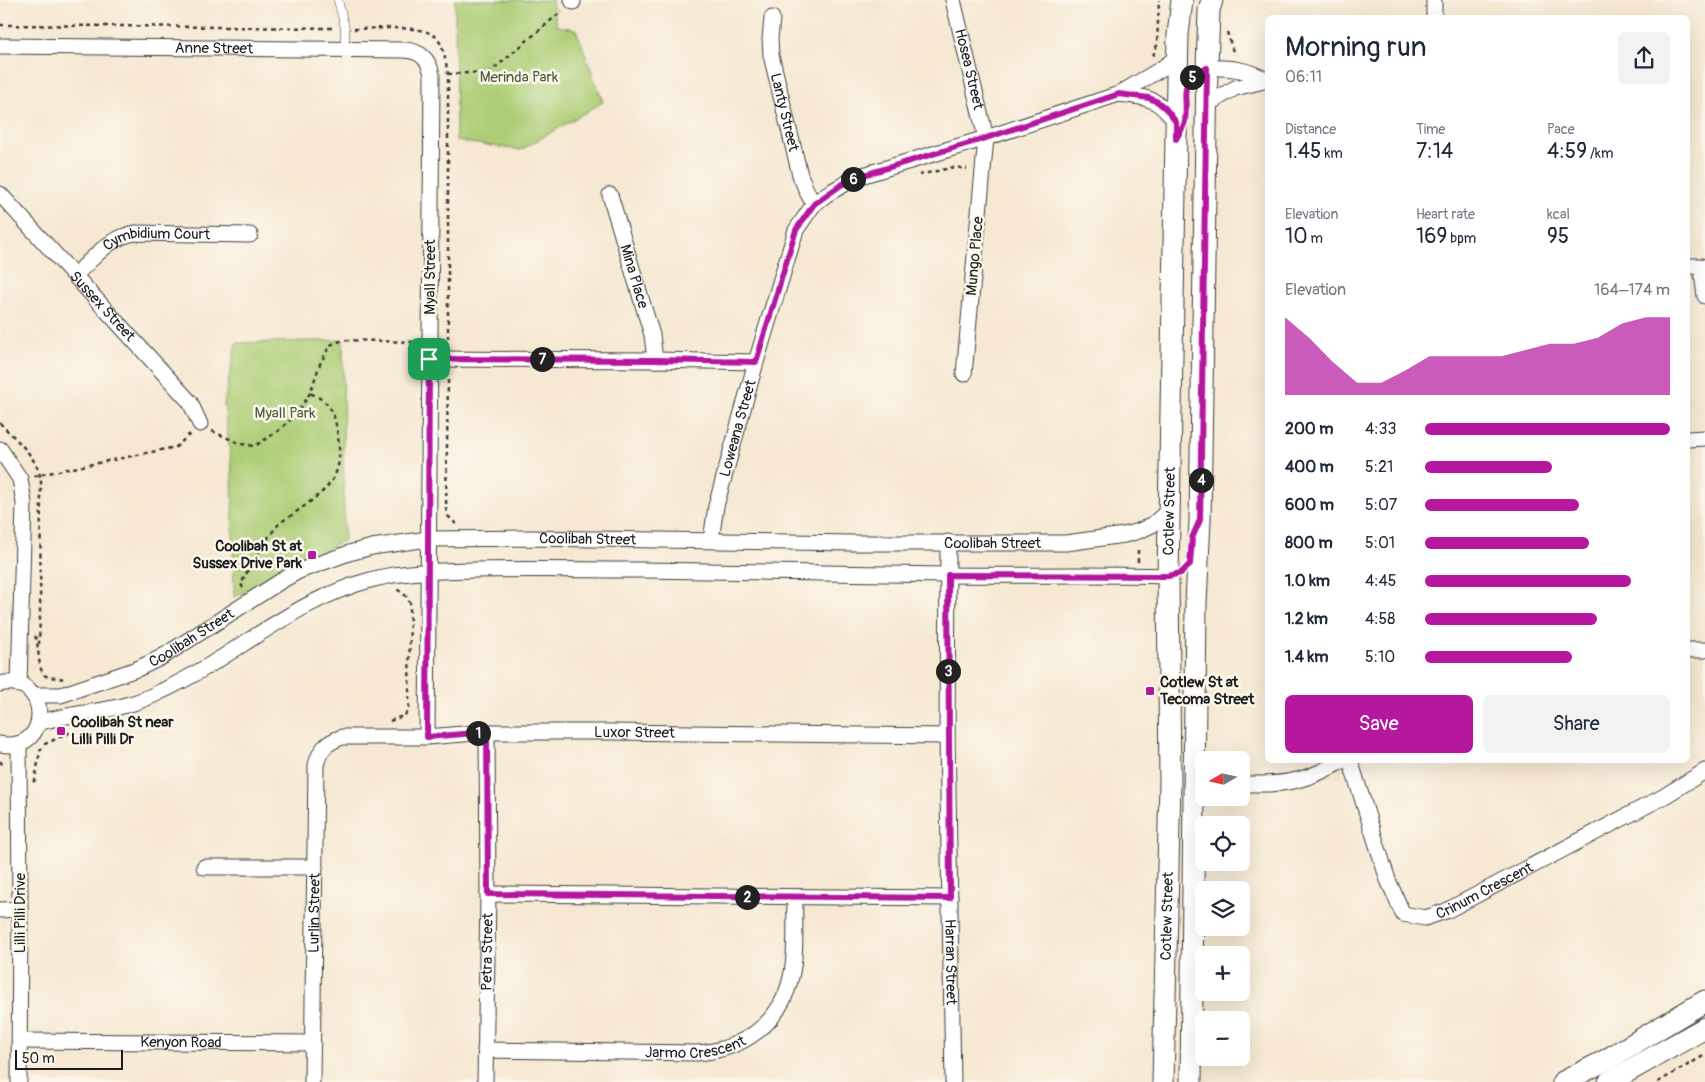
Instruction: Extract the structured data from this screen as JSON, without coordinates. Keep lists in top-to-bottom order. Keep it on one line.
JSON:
{"streets":{"main road":["Cotlew Street"],"street":["Anne Street","Hosea Street","Lanty Street","Cymbidium Court","Mungo Place","Myall Street","Mina Place","Sussex Street","Loweana Street","Coolibah Street","Luxor Street","Crinum Crescent","Lilli Pilli Drive","Lurlin Street","Petra Street","Harran Street","Kenyon Road","Jarmo Crescent"]},"crossings":[["Anne Street","Myall Street"],["Hosea Street","Mungo Place"],["Hosea Street","Loweana Street"],["Lanty Street","Loweana Street"],["Cymbidium Court","Sussex Street"],["Mungo Place","Loweana Street"],["Myall Street","Coolibah Street"],["Myall Street","Luxor Street"],["Loweana Street","Cotlew Street"],["Loweana Street","Coolibah Street"],["Cotlew Street","Coolibah Street"],["Coolibah Street","Harran Street"],["Luxor Street","Lurlin Street"],["Luxor Street","Petra Street"],["Luxor Street","Harran Street"],["Lilli Pilli Drive","Kenyon Road"],["Lurlin Street","Kenyon Road"],["Petra Street","Jarmo Crescent"]],"parks":["Merinda Park","Myall Park"],"places":{"transit":["Coolibah St at Sussex Drive Park","Cotlew St at Tecoma Street","Coolibah St near Lilli Pilli Dr"]},"scale_bar":"50 m","north":"left","page":{"heading":["Morning run","06:11"],"pins":["5","6","7","4","3","1","2"],"stats":[["Distance","1.45 km"],["Time","7:14"],["Pace","4:59 /km"],["Elevation","10 m"],["Heart rate","169 bpm"],["kcal","95"]],"chart":["Elevation","164–174 m"],"list":[{"name":"200 m","note":"4:33"},{"name":"400 m","note":"5:21"},{"name":"600 m","note":"5:07"},{"name":"800 m","note":"5:01"},{"name":"1.0 km","note":"4:45"},{"name":"1.2 km","note":"4:58"},{"name":"1.4 km","note":"5:10"}],"buttons":["Save","Share"],"map_buttons":["+","−"],"scale":"50 m"}}
